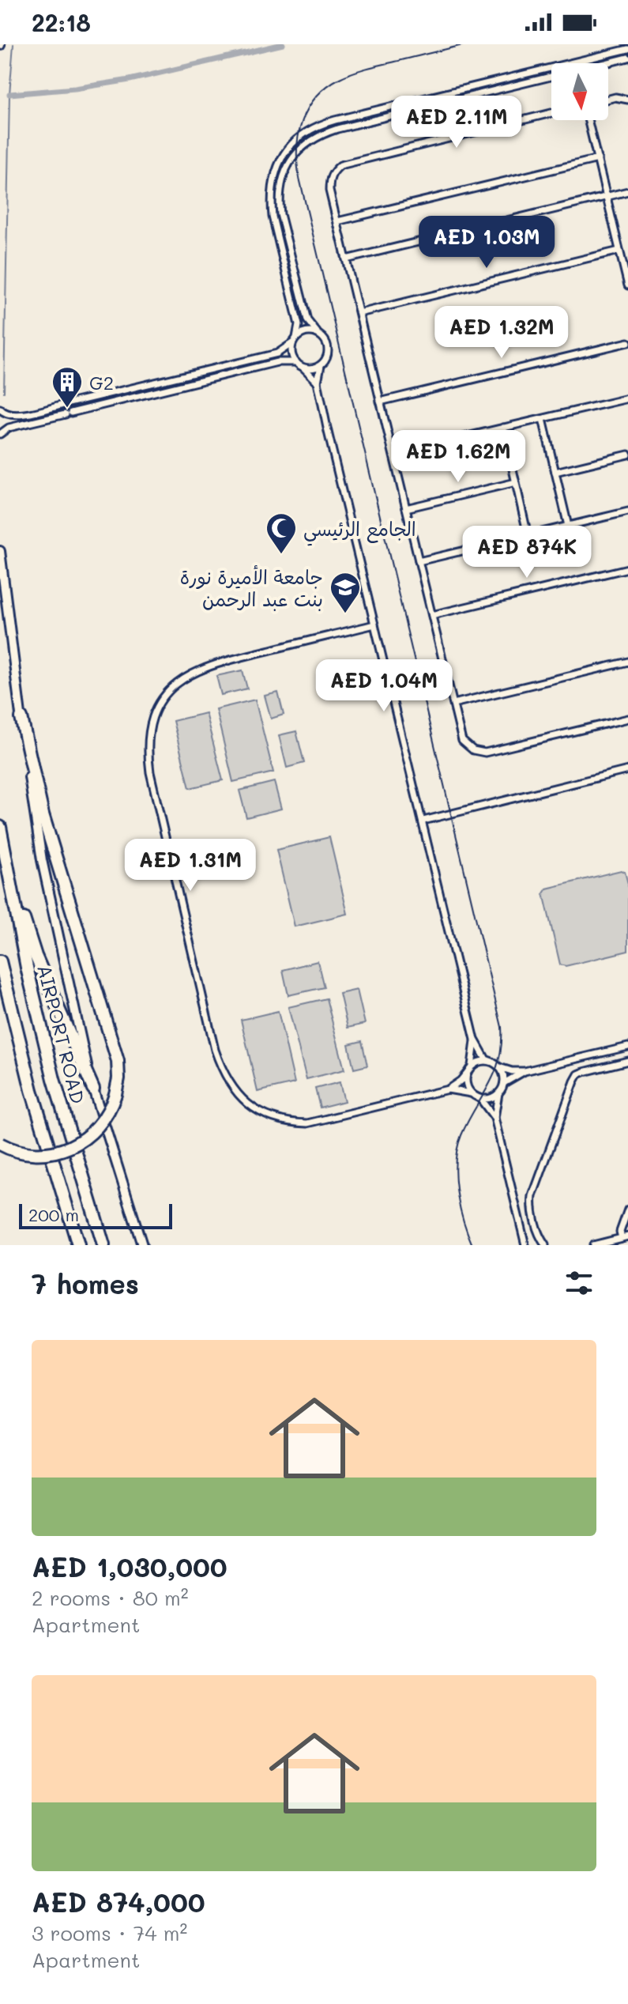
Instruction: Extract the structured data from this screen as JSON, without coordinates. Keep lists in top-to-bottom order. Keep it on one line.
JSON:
{"streets":{"highway":["AIRPORT ROAD"]},"places":{"building":["G2"],"mosque":["الجامع الرئيسي"],"school or university":["جامعة الأميرة نورة بنت عبد الرحمن"]},"scale_bar":"200 m","north":"bottom","page":{"status":"22:18","price":["AED 2.11M","AED 1.03M","AED 1.32M","AED 1.62M","AED 874K","AED 1.04M","AED 1.31M"],"scale":"200 m","heading":"7 homes","list":[{"name":"AED 1,030,000","note":"2 rooms · 80 m² · Apartment"},{"name":"AED 874,000","note":"3 rooms · 74 m² · Apartment"}]}}
